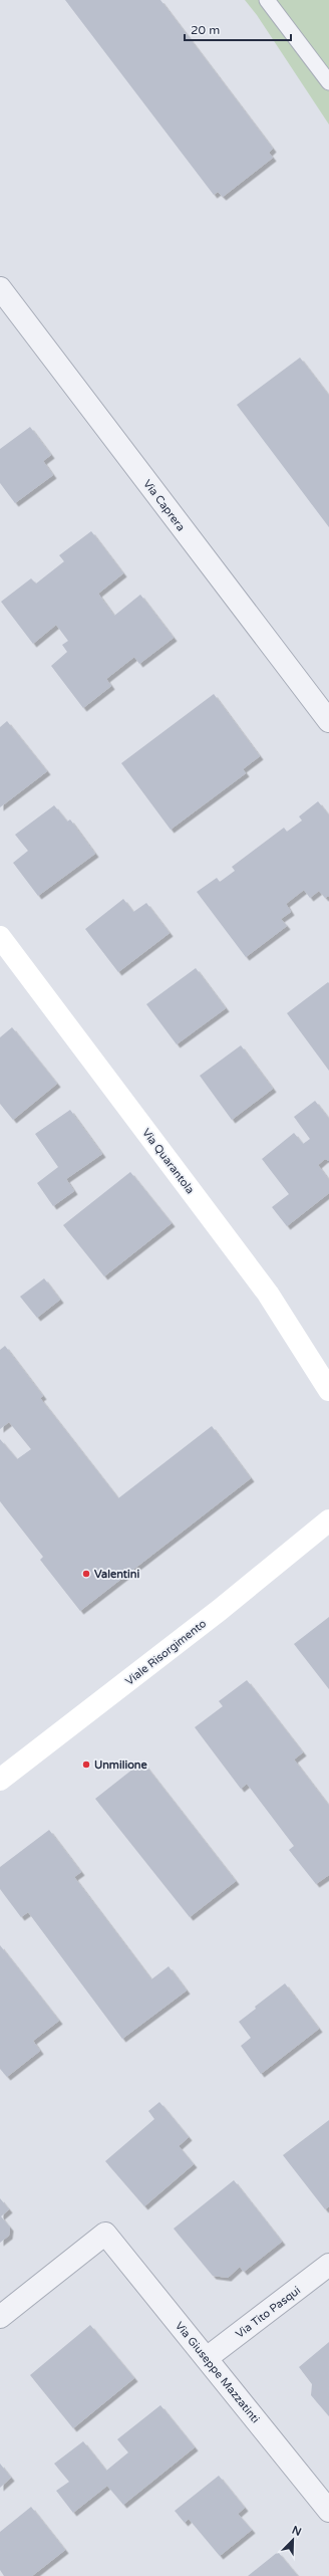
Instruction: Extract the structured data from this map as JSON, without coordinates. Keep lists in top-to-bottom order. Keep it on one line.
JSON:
{"streets":{"street":["Via Caprera","Via Quarantola","Viale Risorgimento","Via Tito Pasqui","Via Giuseppe Mazzatinti"]},"crossings":[["Via Tito Pasqui","Via Giuseppe Mazzatinti"]],"places":["Valentini","Unmilione"],"scale_bar":"20 m","north":"top right"}
